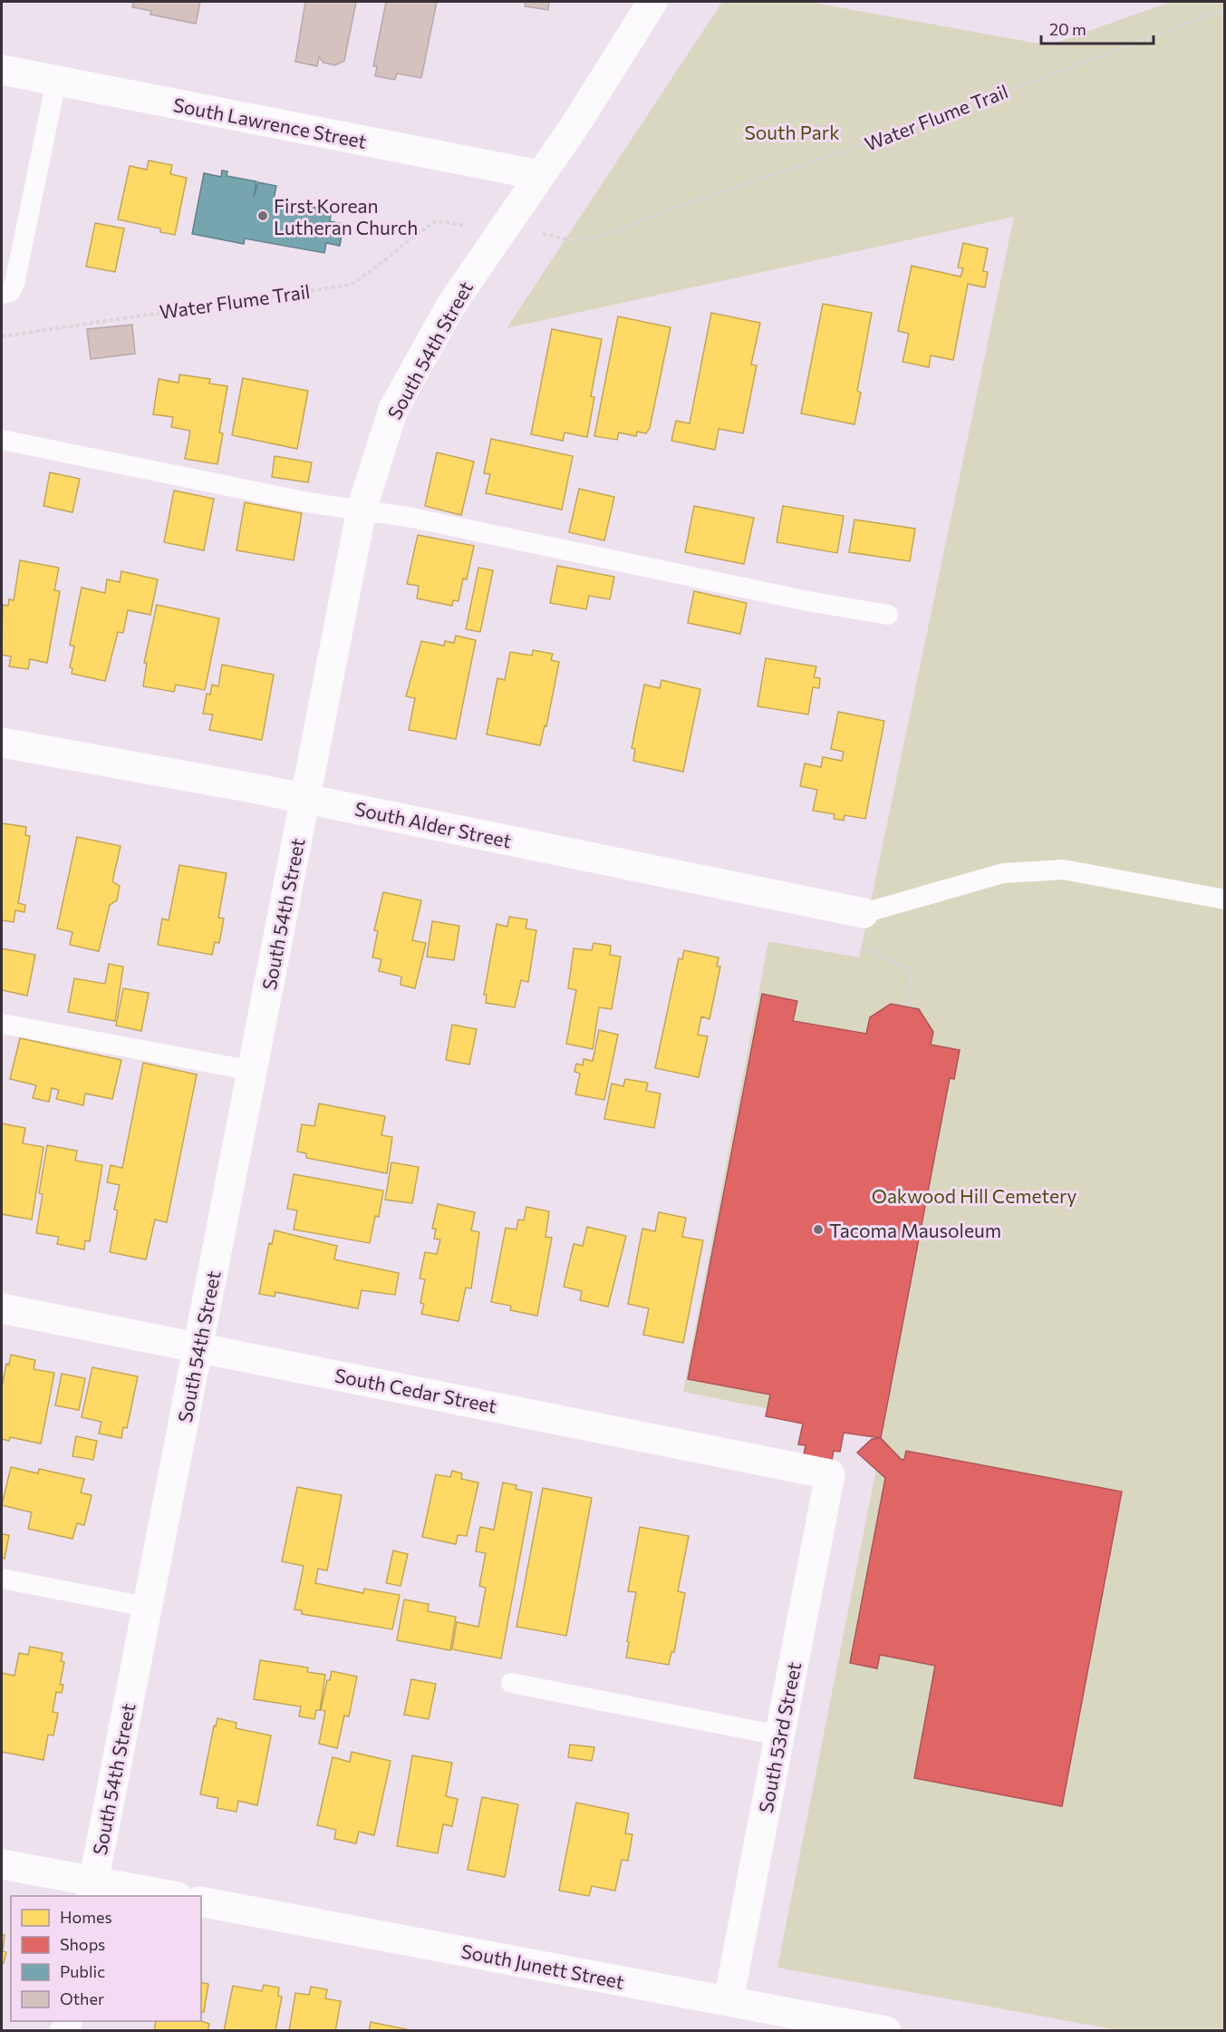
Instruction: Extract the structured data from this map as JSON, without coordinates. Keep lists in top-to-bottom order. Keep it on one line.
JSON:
{"streets":{"street":["South Lawrence Street","South 54th Street","South Alder Street","South Cedar Street","South 53rd Street","South Junett Street"],"path":["Water Flume Trail"]},"crossings":[["South Lawrence Street","South 54th Street"],["South 54th Street","South Alder Street"],["South 54th Street","South Cedar Street"],["South Cedar Street","South 53rd Street"],["South 53rd Street","South Junett Street"]],"parks":["South Park","Oakwood Hill Cemetery"],"places":["First Korean Lutheran Church","Tacoma Mausoleum"],"legend":["Homes","Shops","Public","Other"],"scale_bar":"20 m"}
